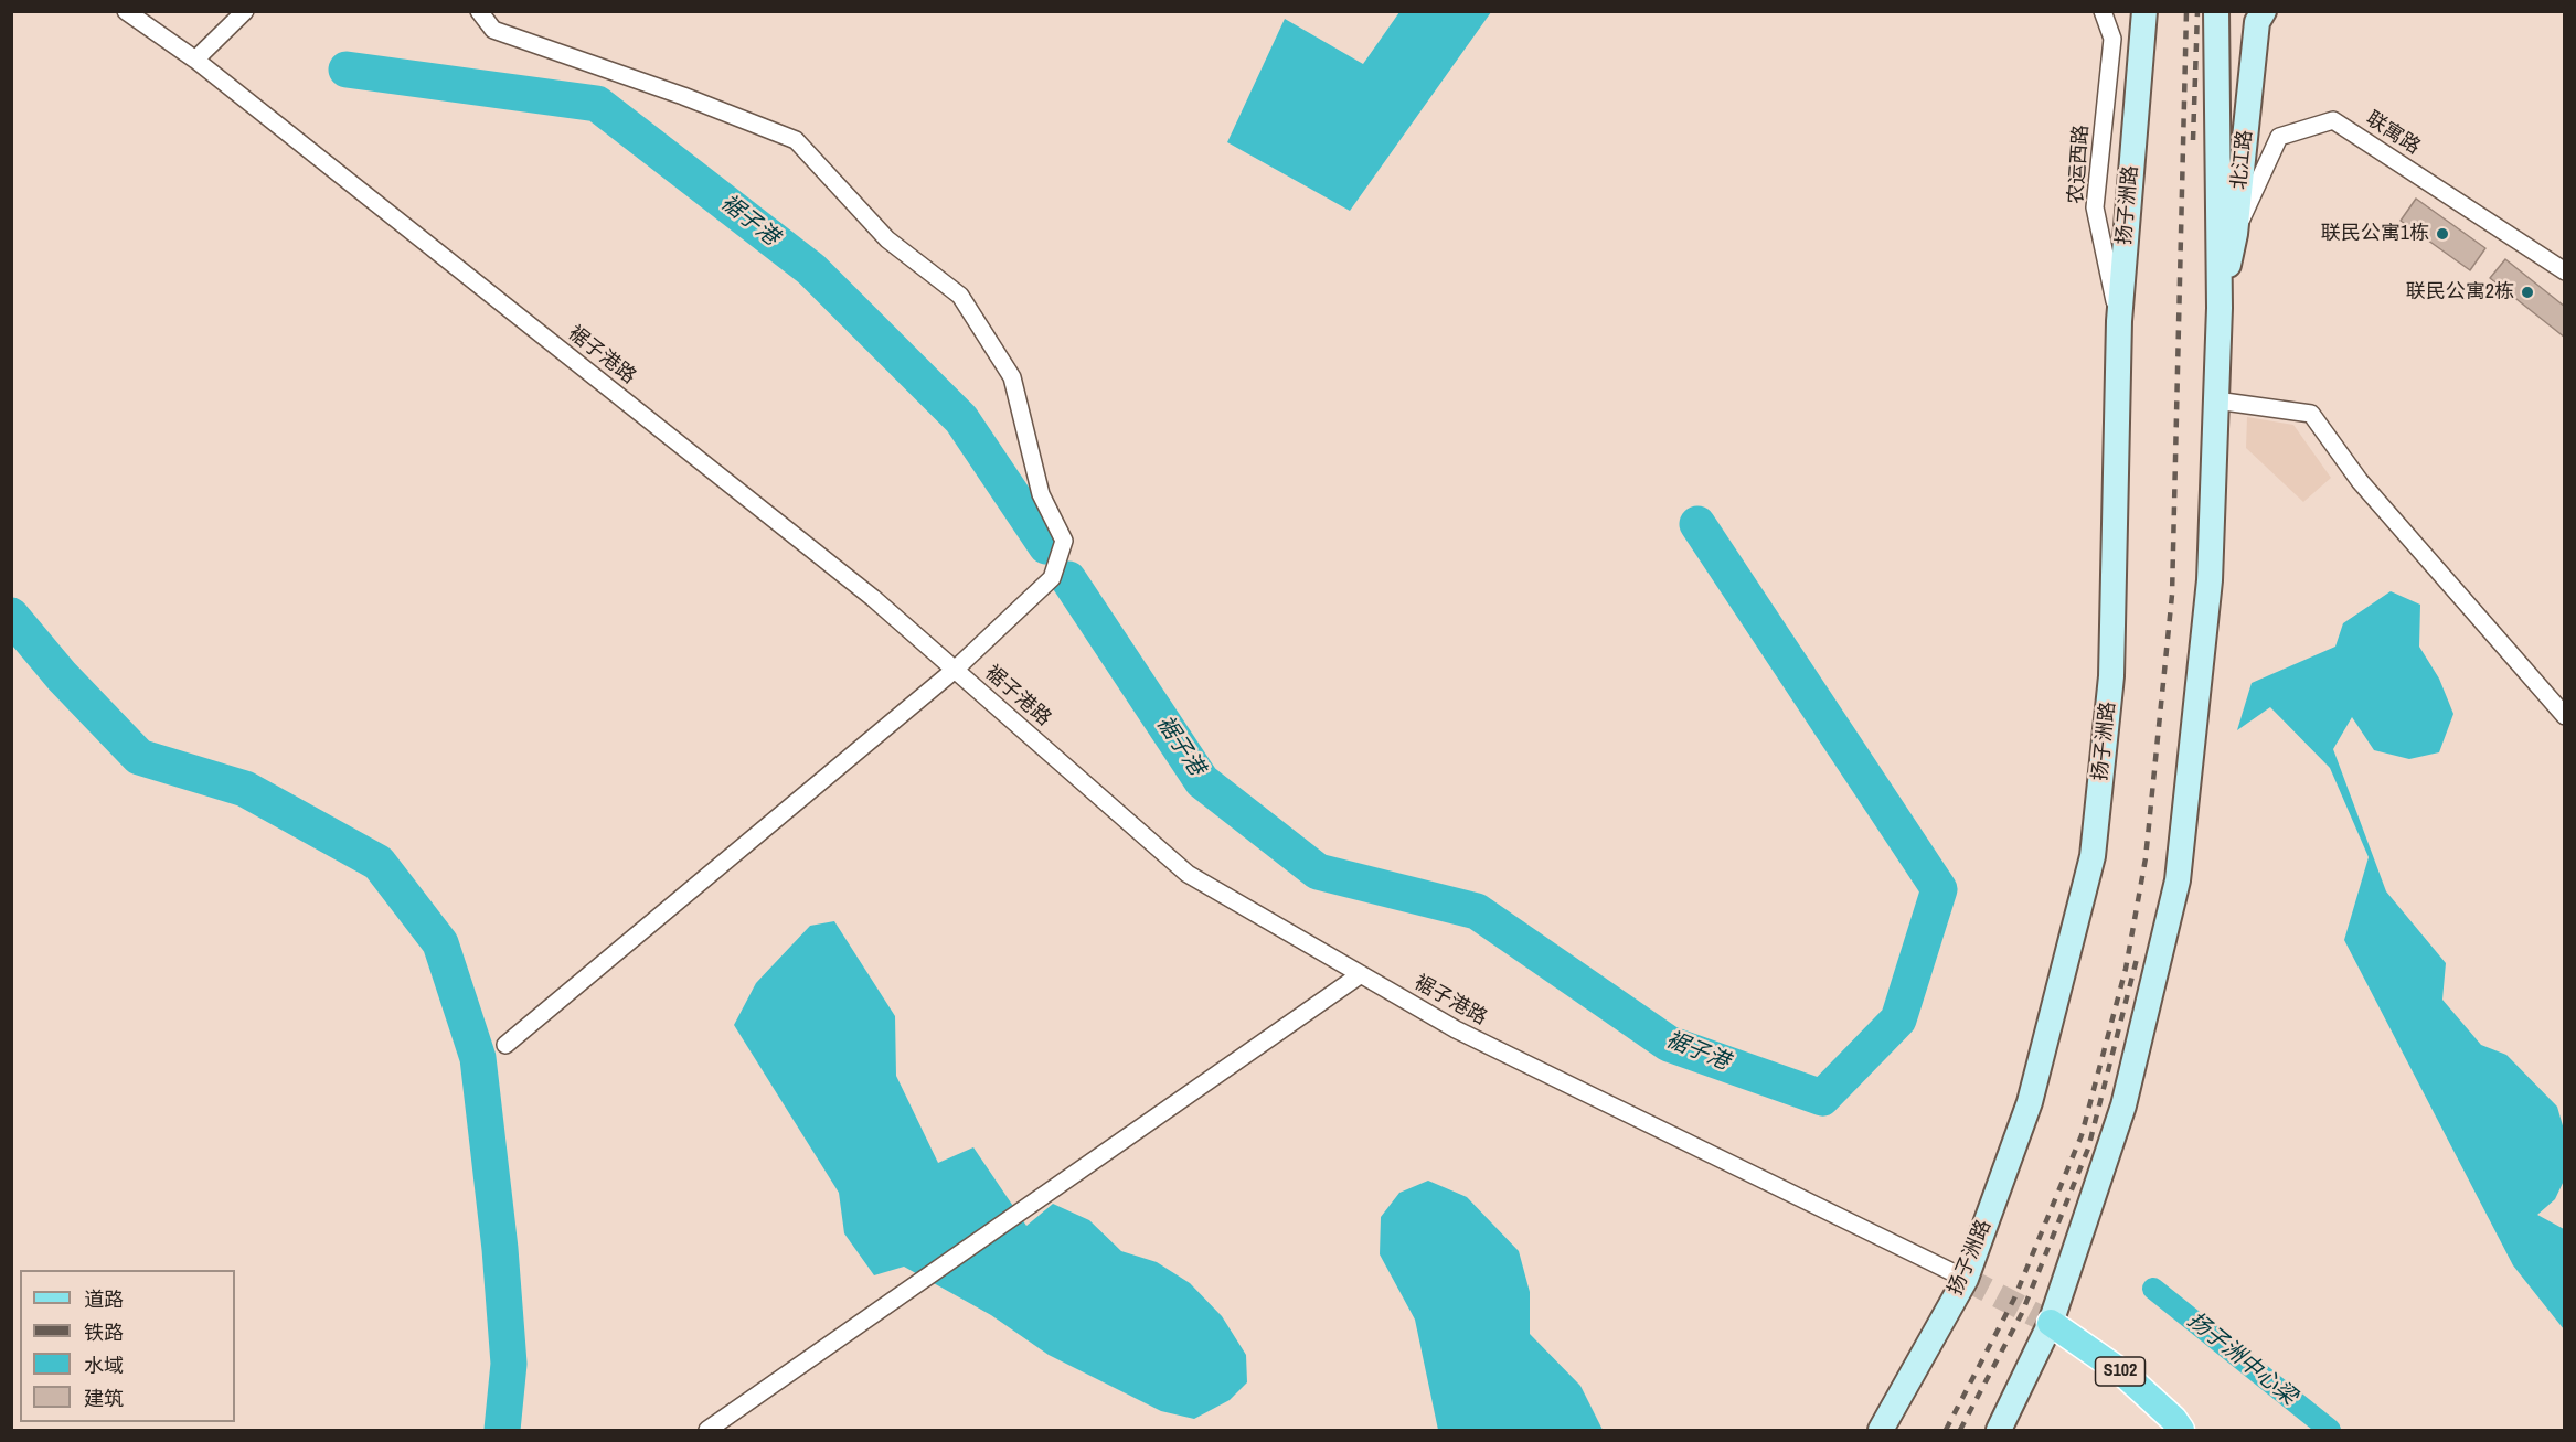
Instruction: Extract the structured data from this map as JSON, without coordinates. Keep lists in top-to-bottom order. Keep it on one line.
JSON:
{"streets":{"main road":["北江路","扬子洲路","S102"],"street":["联寓路","农运西路","裾子港路"]},"crossings":[["联寓路","北江路"],["农运西路","扬子洲路"],["扬子洲路","裾子港路"]],"water":["裾子港","扬子洲中心梁"],"places":["联民公寓1栋","联民公寓2栋"],"legend":["道路","铁路","水域","建筑"]}
